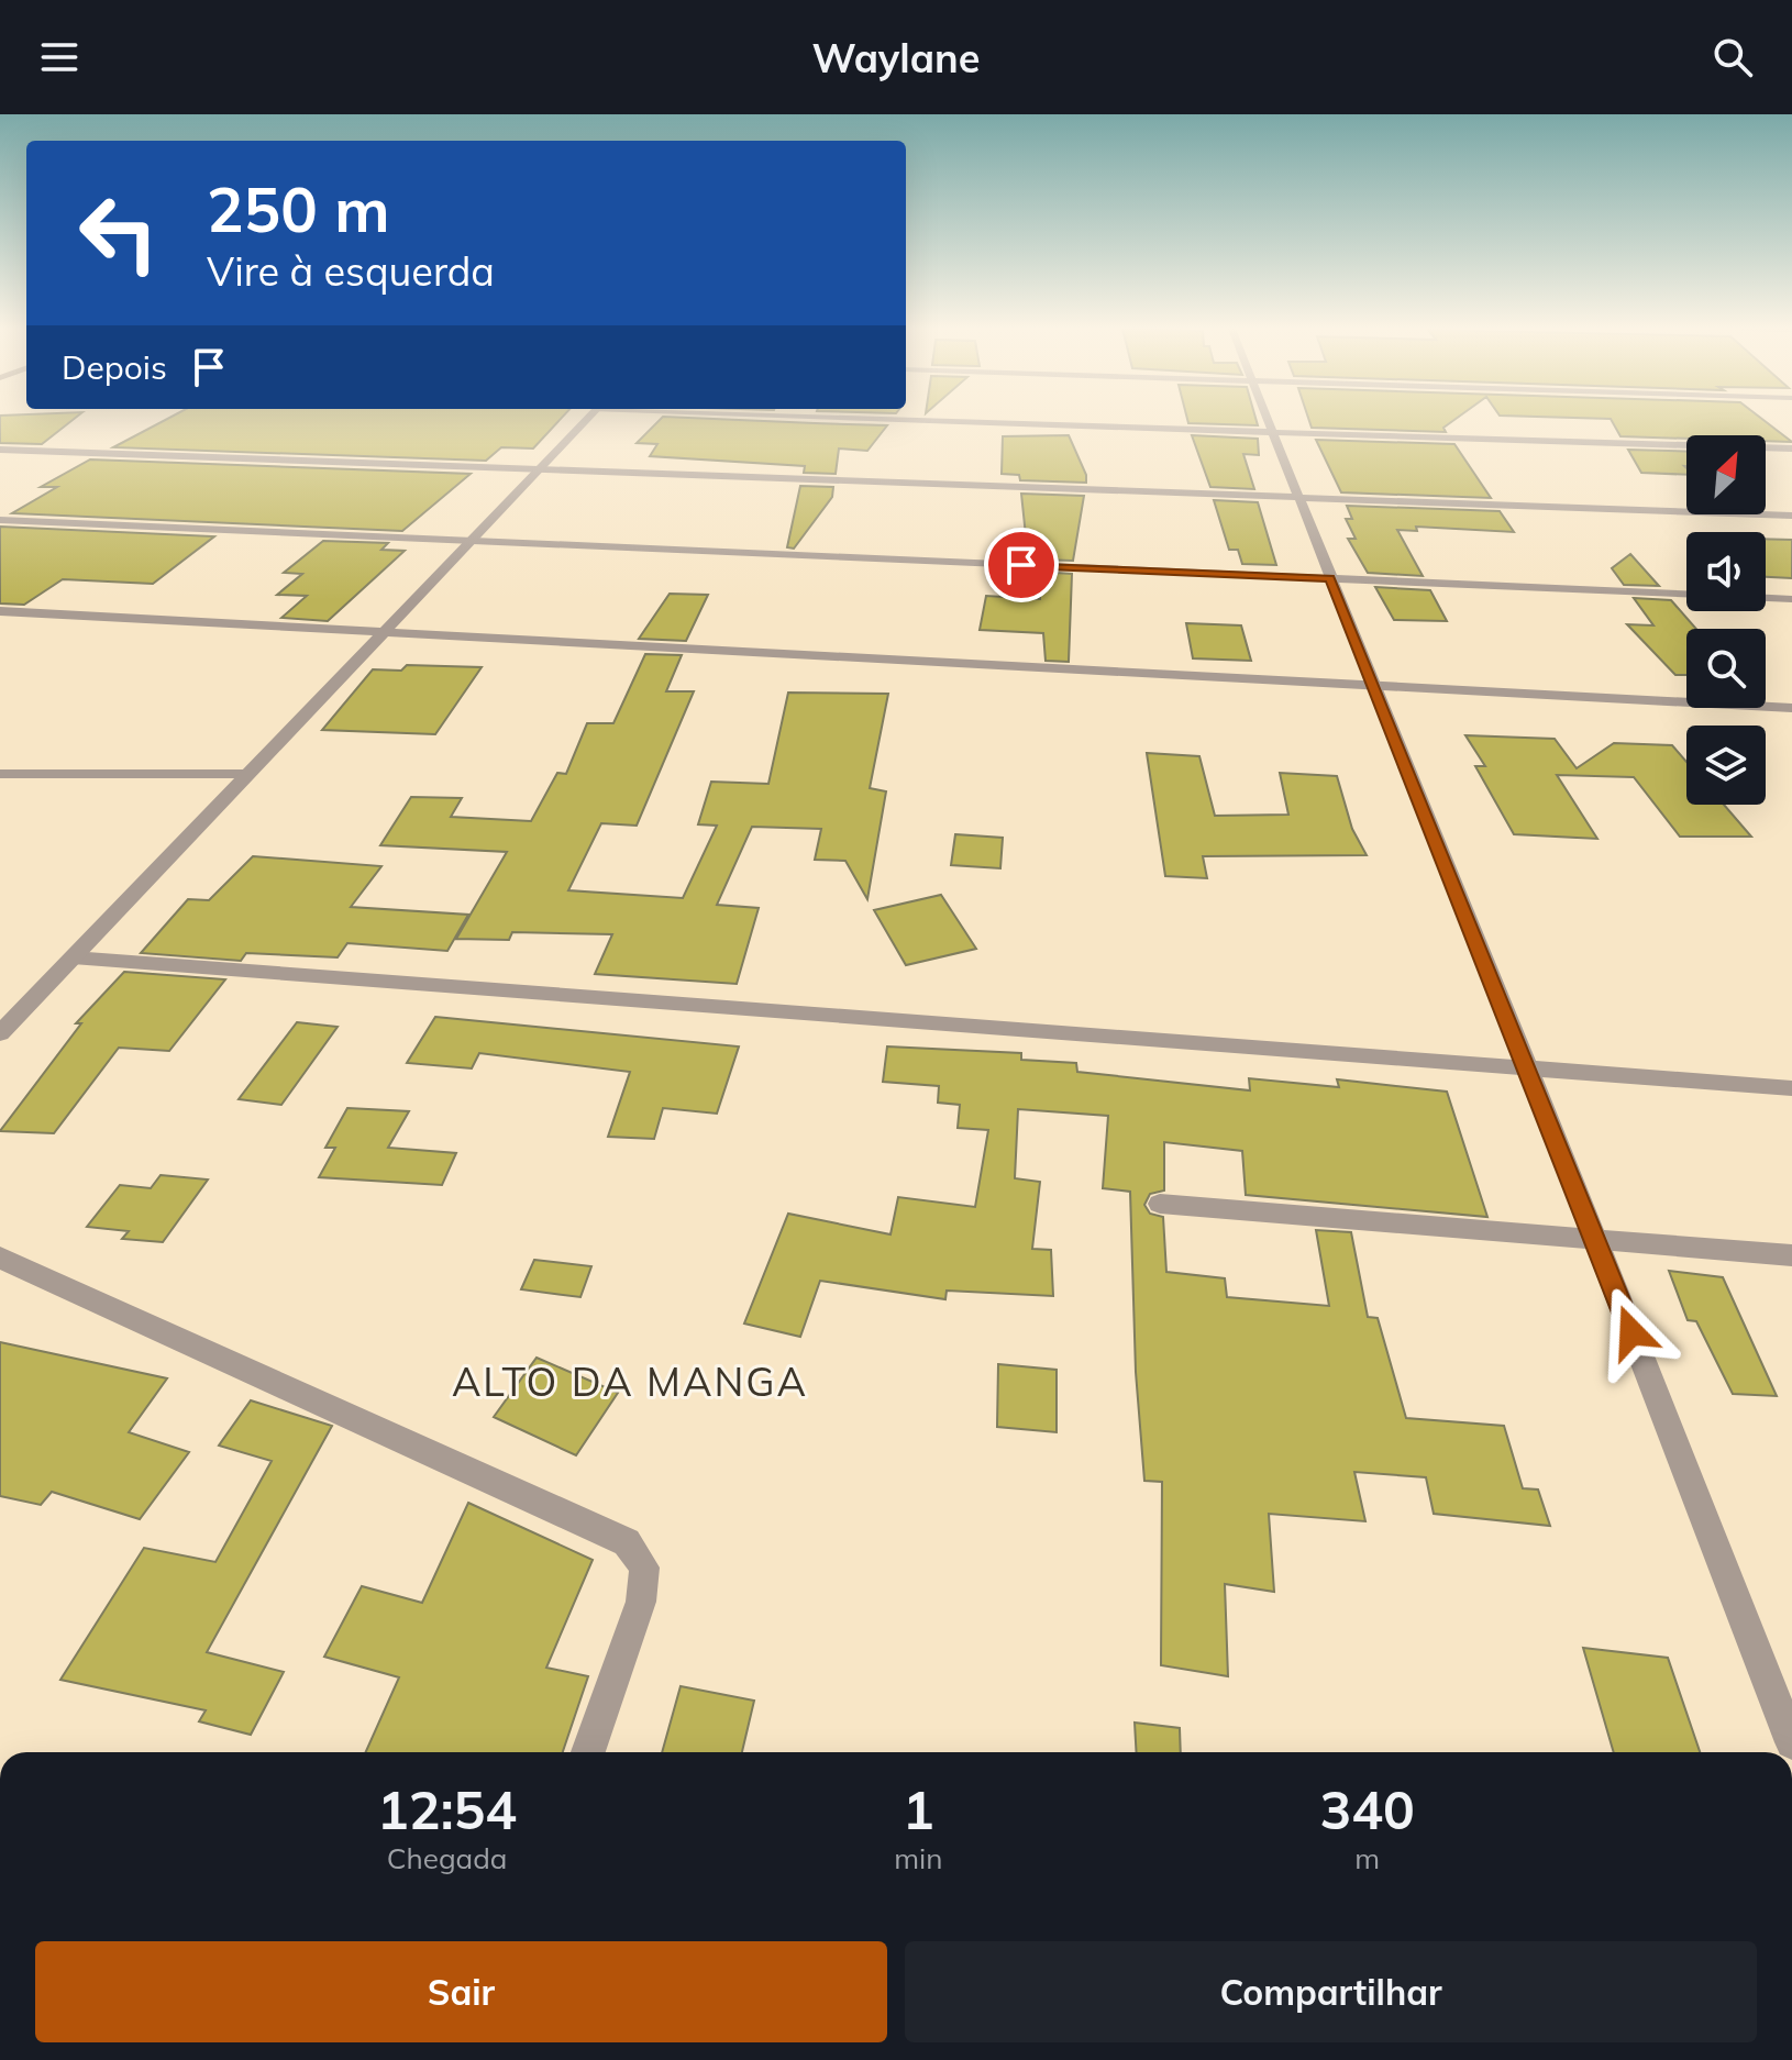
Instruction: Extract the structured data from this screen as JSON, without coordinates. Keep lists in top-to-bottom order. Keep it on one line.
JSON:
{"districts":["ALTO DA MANGA"],"north":"top right","page":{"header":"Waylane","turn":["250 m","Vire à esquerda"],"then":"Depois","eta":["12:54","Chegada","1","min","340","m"],"buttons":["Sair","Compartilhar"]}}
